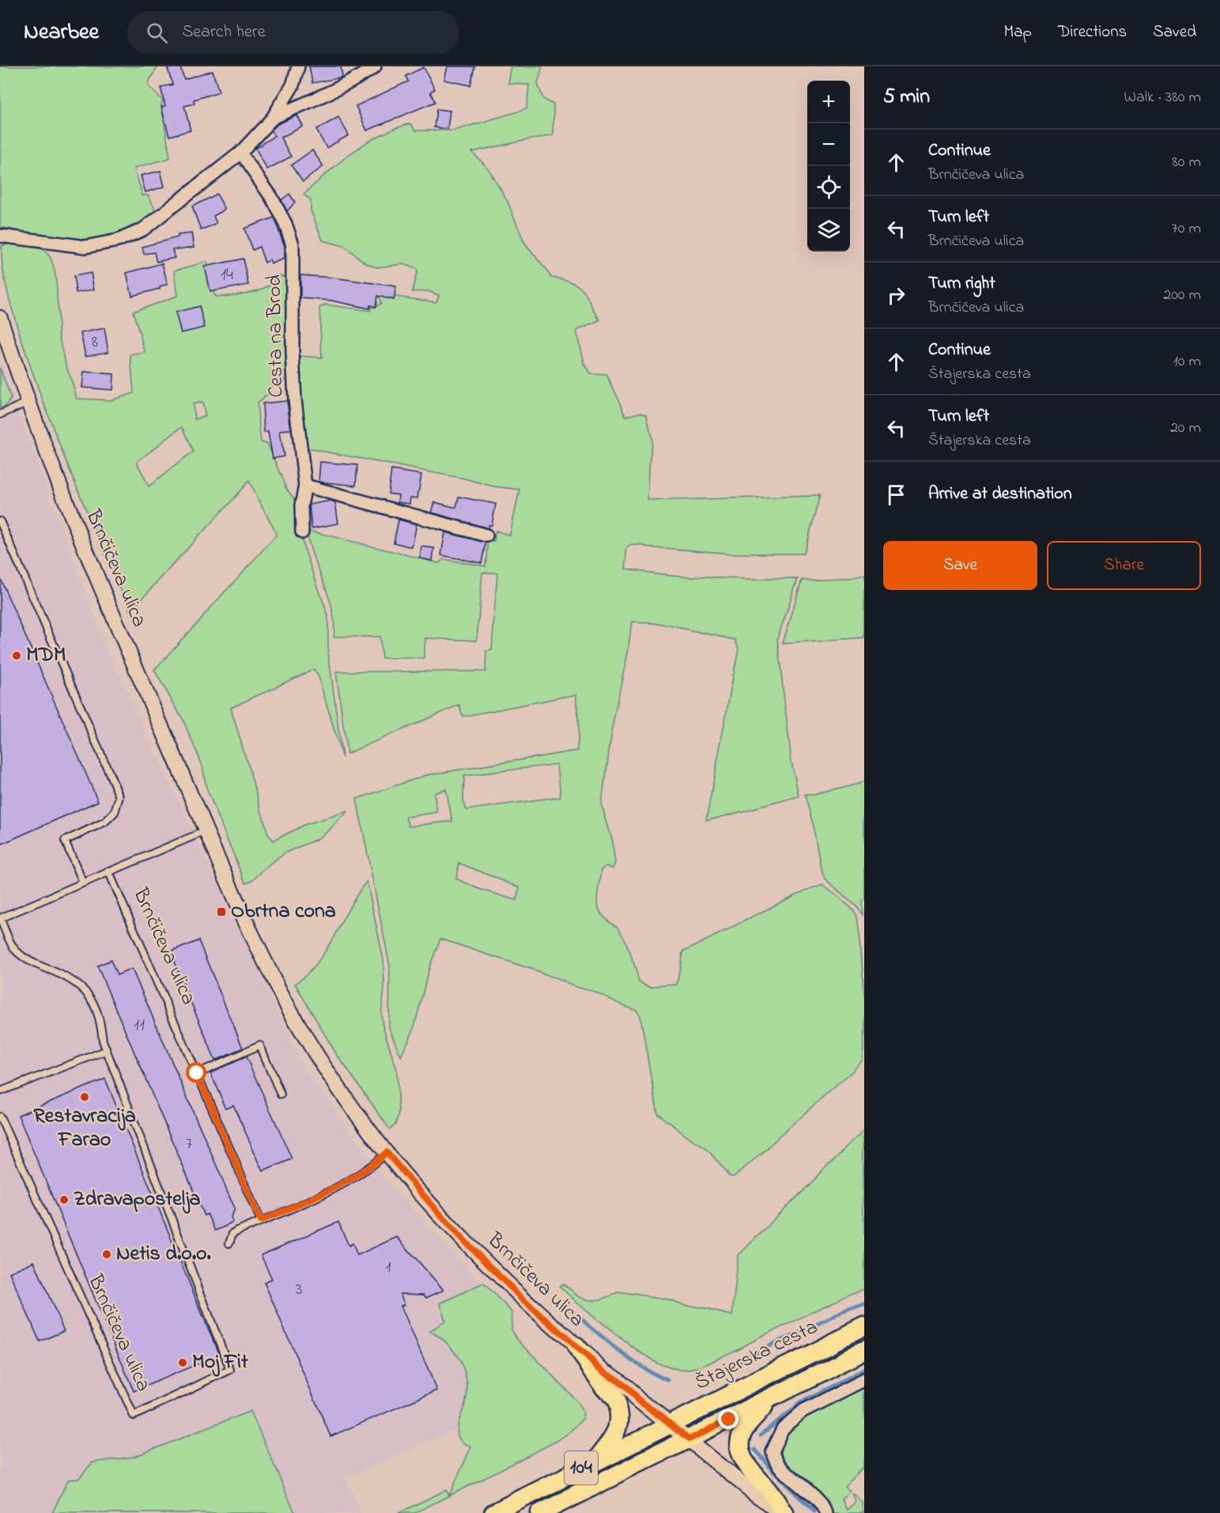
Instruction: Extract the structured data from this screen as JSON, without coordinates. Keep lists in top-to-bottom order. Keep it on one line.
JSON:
{"streets":{"main road":["Štajerska cesta","104"],"street":["Cesta na Brod","Brnčičeva ulica"]},"crossings":[["Brnčičeva ulica","Štajerska cesta"]],"places":{"other":["MDM","Restavracija Farao","Zdravapostelja","Netis d.o.o.","Moj Fit"],"transit":["Obrtna cona"]},"house_numbers":["14","8","11","7","1","3"],"page":{"header":"Nearbee","search":"Search here","nav":["Map","Directions","Saved"],"heading":["5 min","Walk · 380 m"],"map_buttons":["+","−"],"list":[["Continue","Brnčičeva ulica","80 m"],["Turn left","Brnčičeva ulica","70 m"],["Turn right","Brnčičeva ulica","200 m"],["Continue","Štajerska cesta","10 m"],["Turn left","Štajerska cesta","20 m"],"Arrive at destination"],"buttons":["Save","Share"]}}
